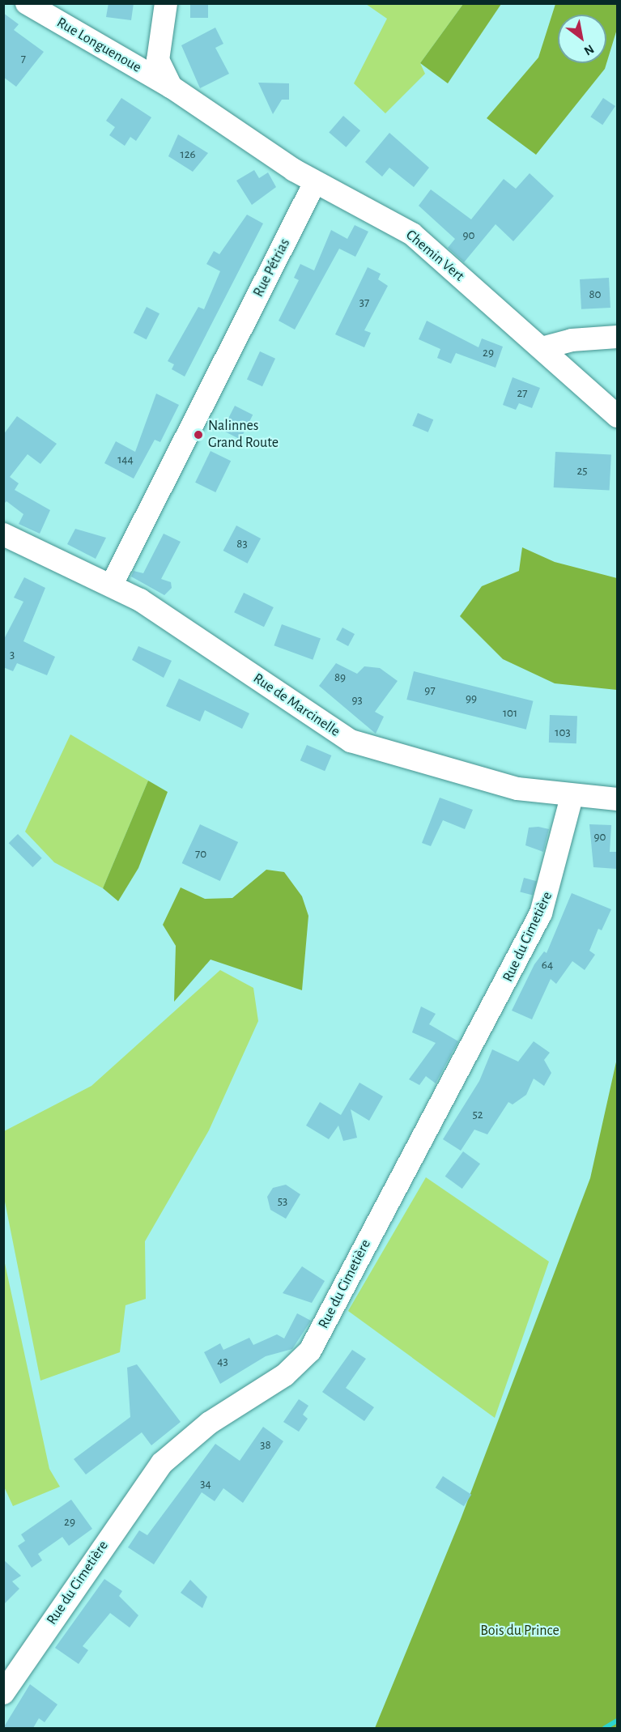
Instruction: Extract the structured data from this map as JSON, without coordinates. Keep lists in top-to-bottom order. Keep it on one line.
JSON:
{"streets":{"street":["Rue Longuenoue","Chemin Vert","Rue Pétrias","Rue de Marcinelle","Rue du Cimetière"]},"crossings":[["Chemin Vert","Rue Pétrias"],["Rue Pétrias","Rue de Marcinelle"],["Rue de Marcinelle","Rue du Cimetière"]],"parks":["Bois du Prince"],"places":["Nalinnes Grand Route"],"house_numbers":["7","126","90","80","37","29","27","144","25","83","3","89","97","99","93","101","103","90","70","64","52","53","43","38","34","29"],"north":"bottom right"}
